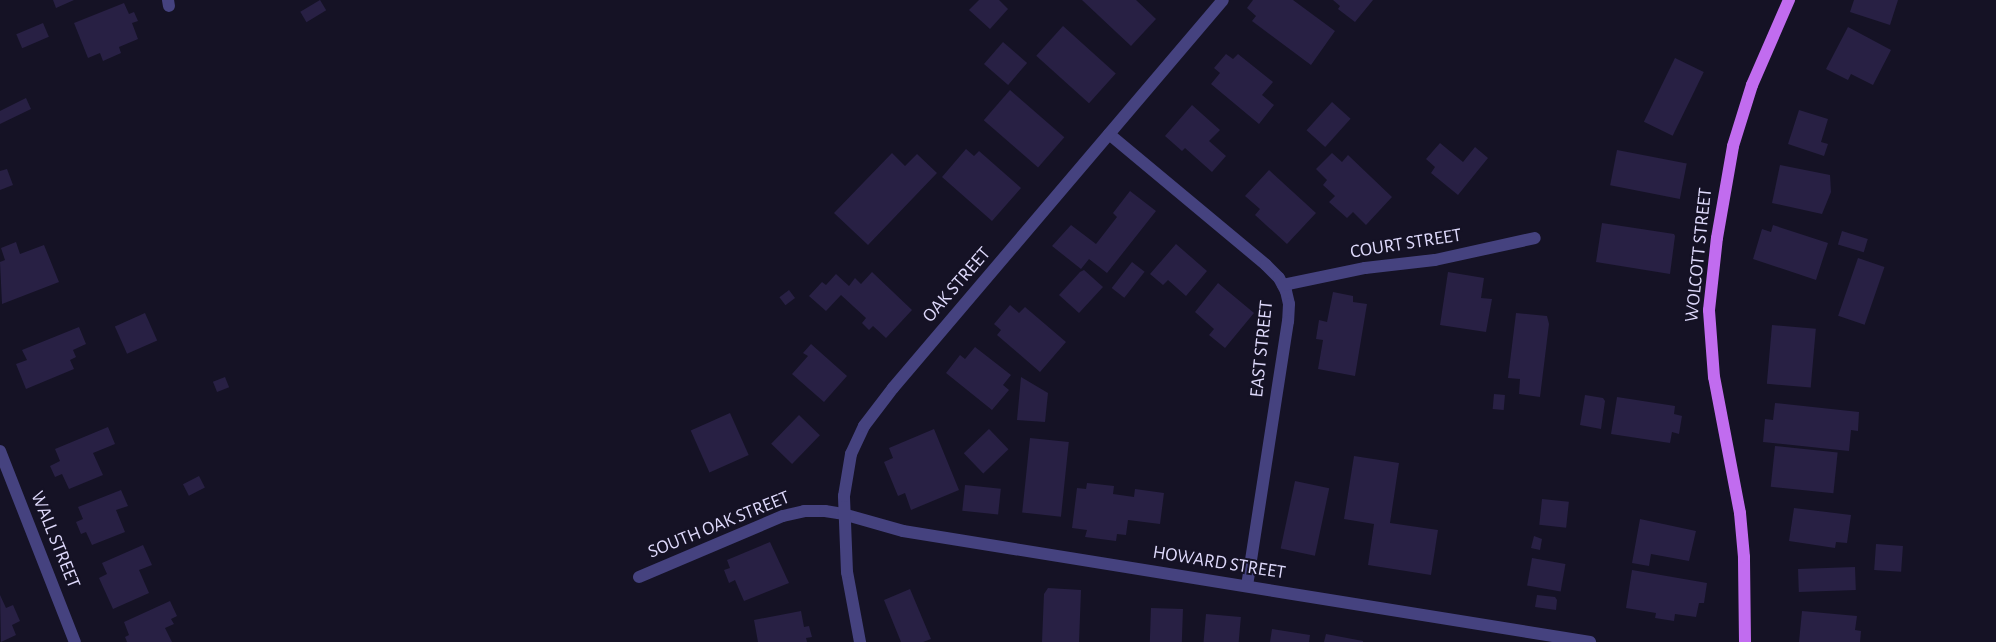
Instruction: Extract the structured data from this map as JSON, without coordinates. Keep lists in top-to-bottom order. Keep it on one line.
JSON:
{"streets":{"main road":["WOLCOTT STREET"],"street":["COURT STREET","OAK STREET","EAST STREET","SOUTH OAK STREET","WALL STREET","HOWARD STREET"]},"crossings":[["COURT STREET","EAST STREET"],["OAK STREET","EAST STREET"],["OAK STREET","SOUTH OAK STREET"],["OAK STREET","HOWARD STREET"],["EAST STREET","HOWARD STREET"],["SOUTH OAK STREET","HOWARD STREET"]]}
